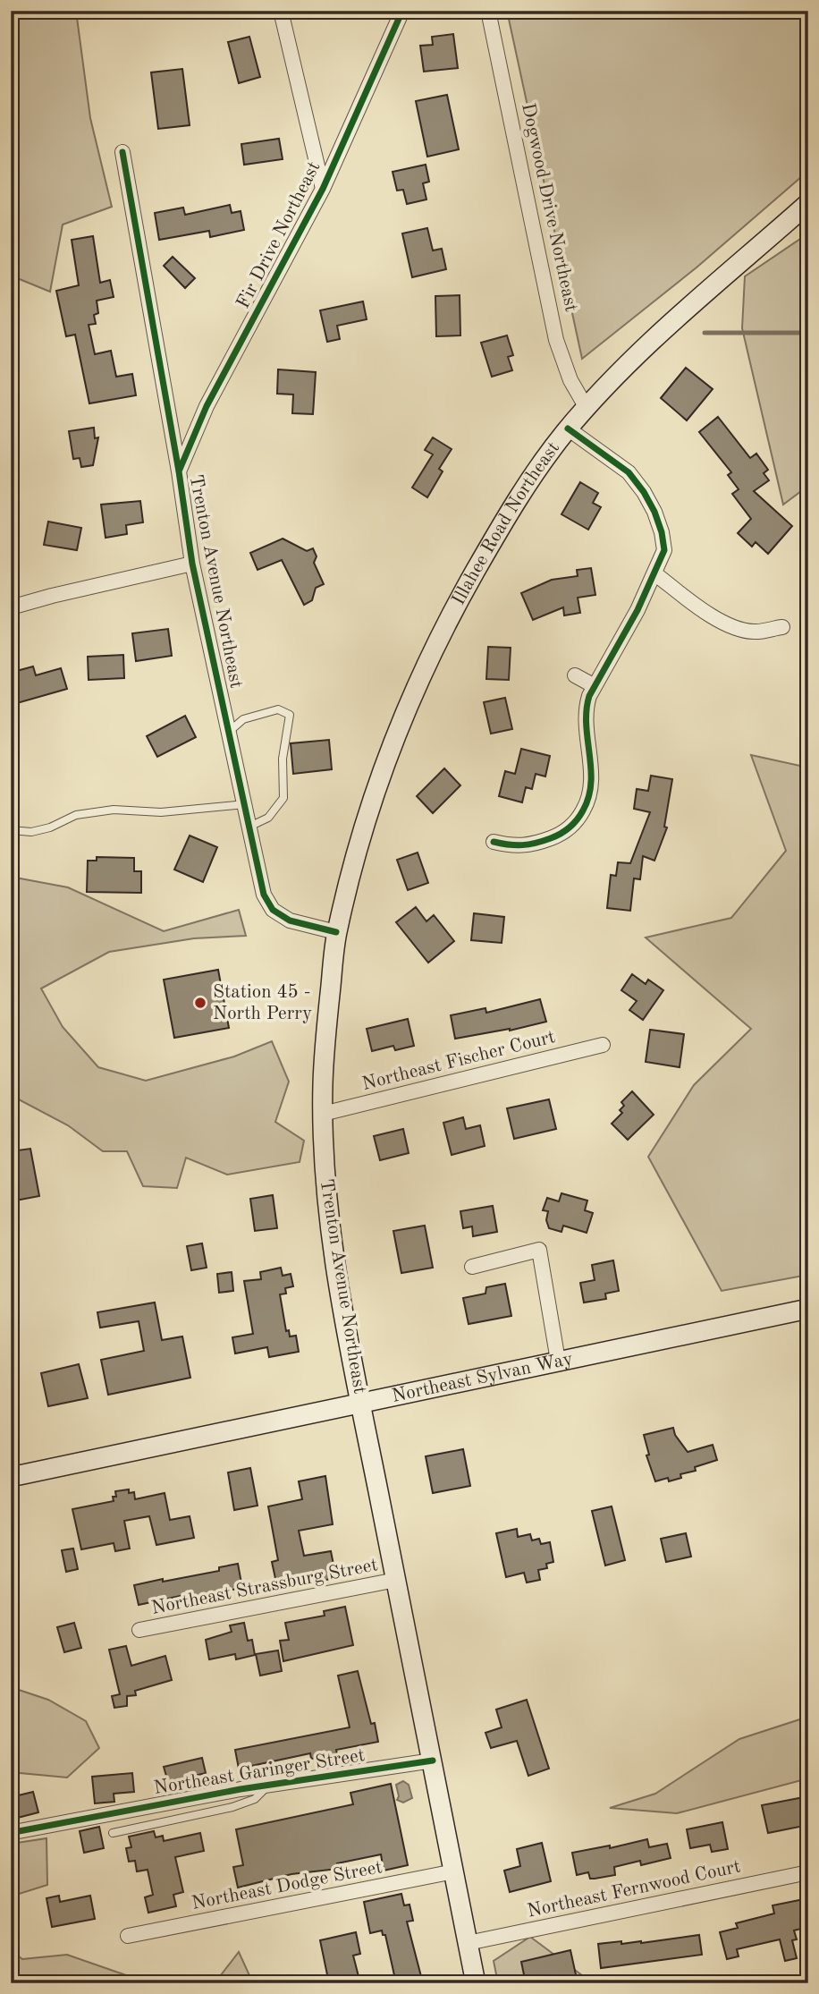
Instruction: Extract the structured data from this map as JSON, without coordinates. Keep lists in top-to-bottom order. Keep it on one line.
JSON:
{"streets":{"main road":["Illahee Road Northeast","Trenton Avenue Northeast","Northeast Sylvan Way"],"street":["Dogwood Drive Northeast","Fir Drive Northeast","Northeast Fischer Court","Northeast Strassburg Street","Northeast Garinger Street","Northeast Dodge Street","Northeast Fernwood Court"]},"crossings":[["Dogwood Drive Northeast","Illahee Road Northeast"],["Fir Drive Northeast","Trenton Avenue Northeast"],["Illahee Road Northeast","Trenton Avenue Northeast"],["Trenton Avenue Northeast","Northeast Fischer Court"],["Trenton Avenue Northeast","Northeast Sylvan Way"],["Trenton Avenue Northeast","Northeast Strassburg Street"],["Trenton Avenue Northeast","Northeast Garinger Street"],["Trenton Avenue Northeast","Northeast Dodge Street"],["Trenton Avenue Northeast","Northeast Fernwood Court"]],"places":["Station 45 - North Perry"]}
